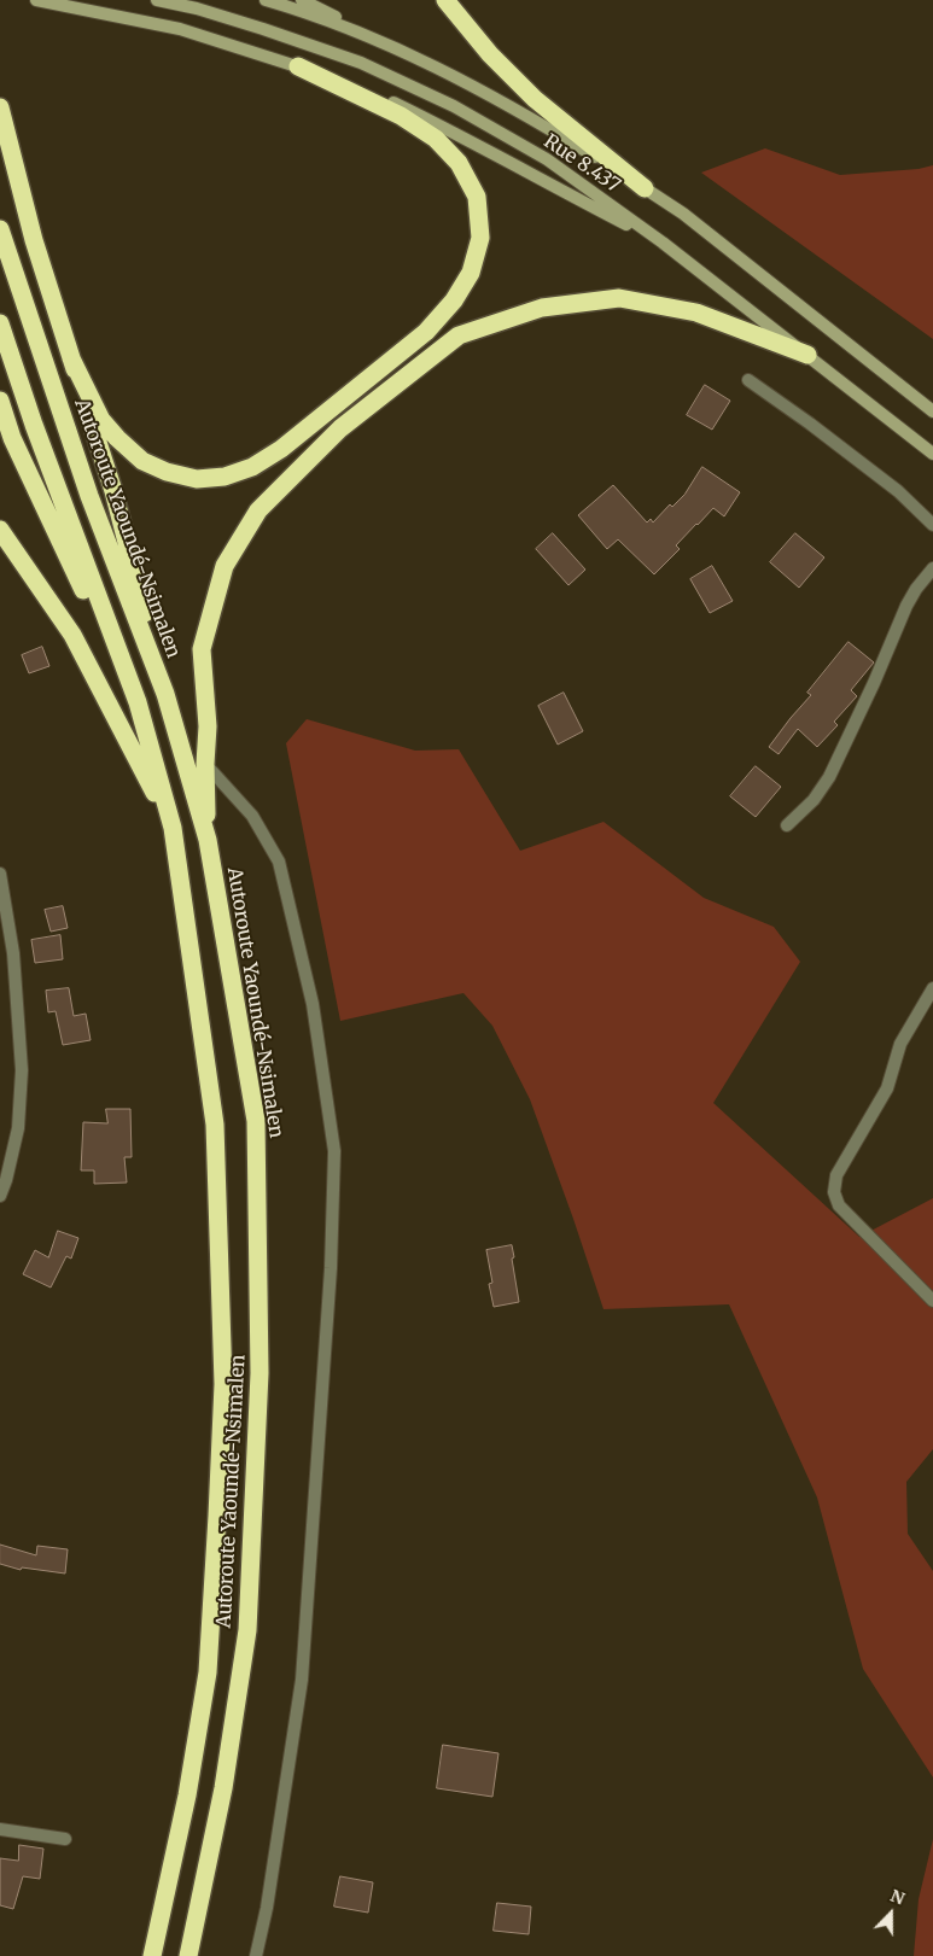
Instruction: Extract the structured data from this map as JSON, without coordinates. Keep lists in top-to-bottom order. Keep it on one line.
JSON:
{"streets":{"highway":["Autoroute Yaoundé-Nsimalen"],"main road":["Rue 8.437"]},"north":"top"}
